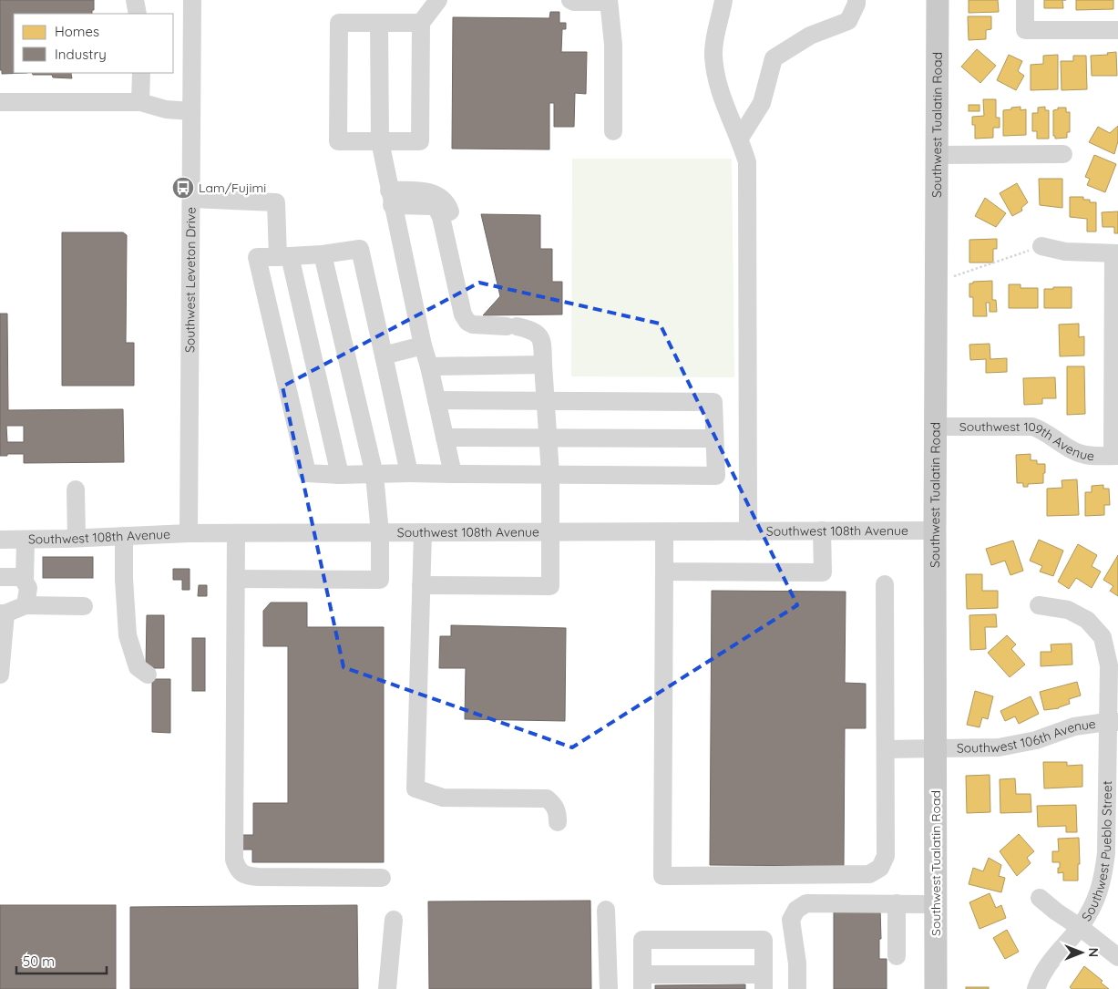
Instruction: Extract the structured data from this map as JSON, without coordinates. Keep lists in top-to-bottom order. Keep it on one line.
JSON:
{"streets":{"main road":["Southwest Tualatin Road"],"street":["Southwest Leveton Drive","Southwest 109th Avenue","Southwest 108th Avenue","Southwest 106th Avenue","Southwest Pueblo Street"]},"crossings":[["Southwest Tualatin Road","Southwest 109th Avenue"],["Southwest Tualatin Road","Southwest 108th Avenue"],["Southwest Tualatin Road","Southwest 106th Avenue"],["Southwest Leveton Drive","Southwest 108th Avenue"],["Southwest 106th Avenue","Southwest Pueblo Street"]],"places":{"bus stop":["Lam/Fujimi"]},"legend":["Homes","Industry"],"scale_bar":"50 m","north":"right"}
